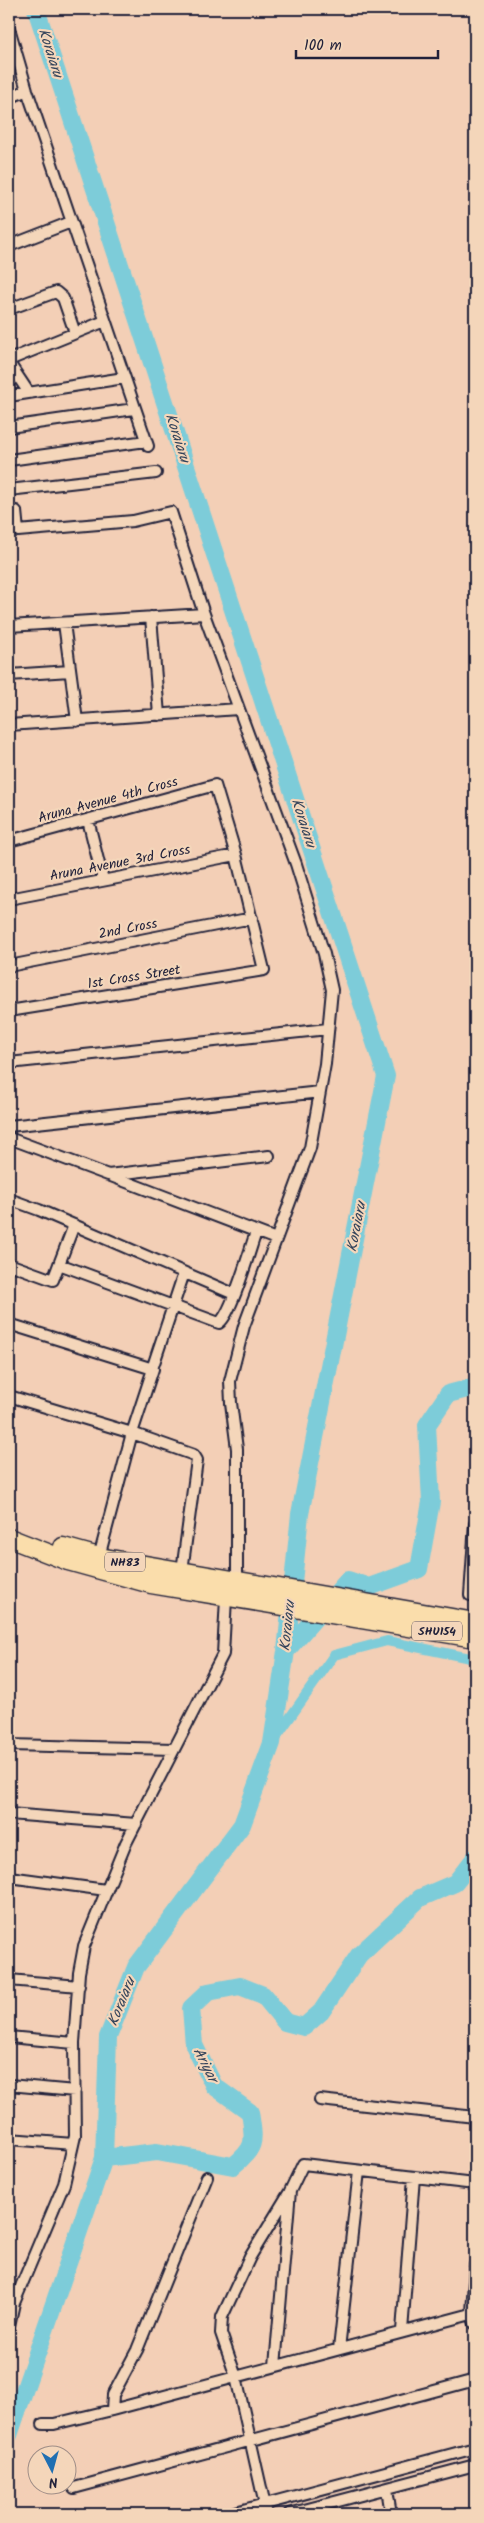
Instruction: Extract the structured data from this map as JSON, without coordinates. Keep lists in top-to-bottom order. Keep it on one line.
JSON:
{"streets":{"highway":["NH83","SHU154"],"street":["Aruna Avenue 4th Cross","Aruna Avenue 3rd Cross","2nd Cross","1st Cross Street"]},"crossings":[["Aruna Avenue 4th Cross","Aruna Avenue 3rd Cross"],["2nd Cross","1st Cross Street"],["NH83","SHU154"]],"water":["Koraiaru","Ariyar"],"scale_bar":"100 m","north":"bottom"}
